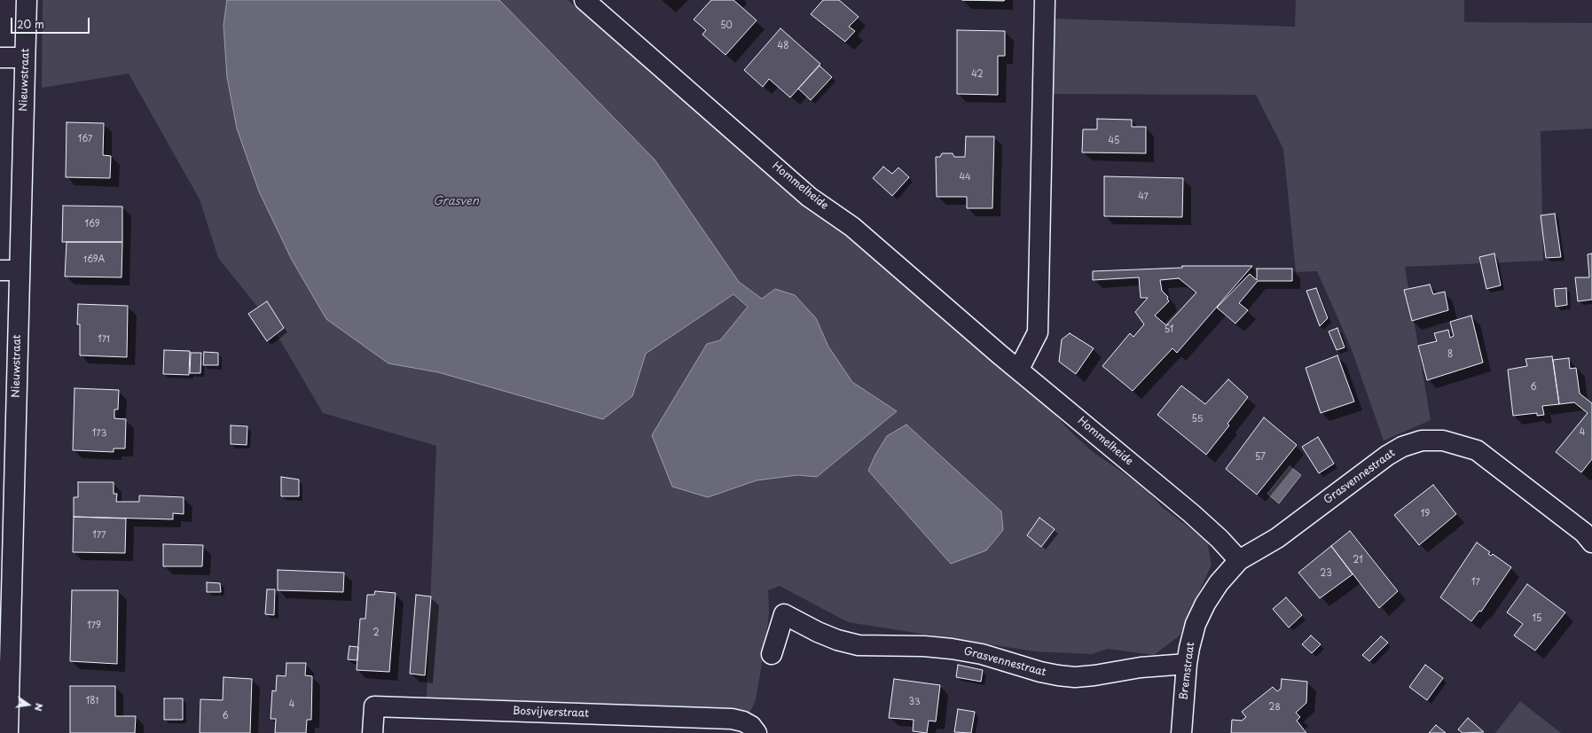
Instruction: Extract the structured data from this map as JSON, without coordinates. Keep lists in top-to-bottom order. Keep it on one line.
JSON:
{"streets":{"street":["Nieuwstraat","Hommelheide","Grasvennestraat","Bremstraat","Bosvijverstraat"]},"crossings":[["Hommelheide","Grasvennestraat"],["Hommelheide","Bremstraat"],["Grasvennestraat","Bremstraat"]],"water":["Grasven"],"house_numbers":["50","48","42","167","45","44","47","169","169A","51","171","8","6","55","4","173","57","19","177","21","23","17","15","179","2","181","33","4","28","6"],"scale_bar":"20 m","north":"right"}
